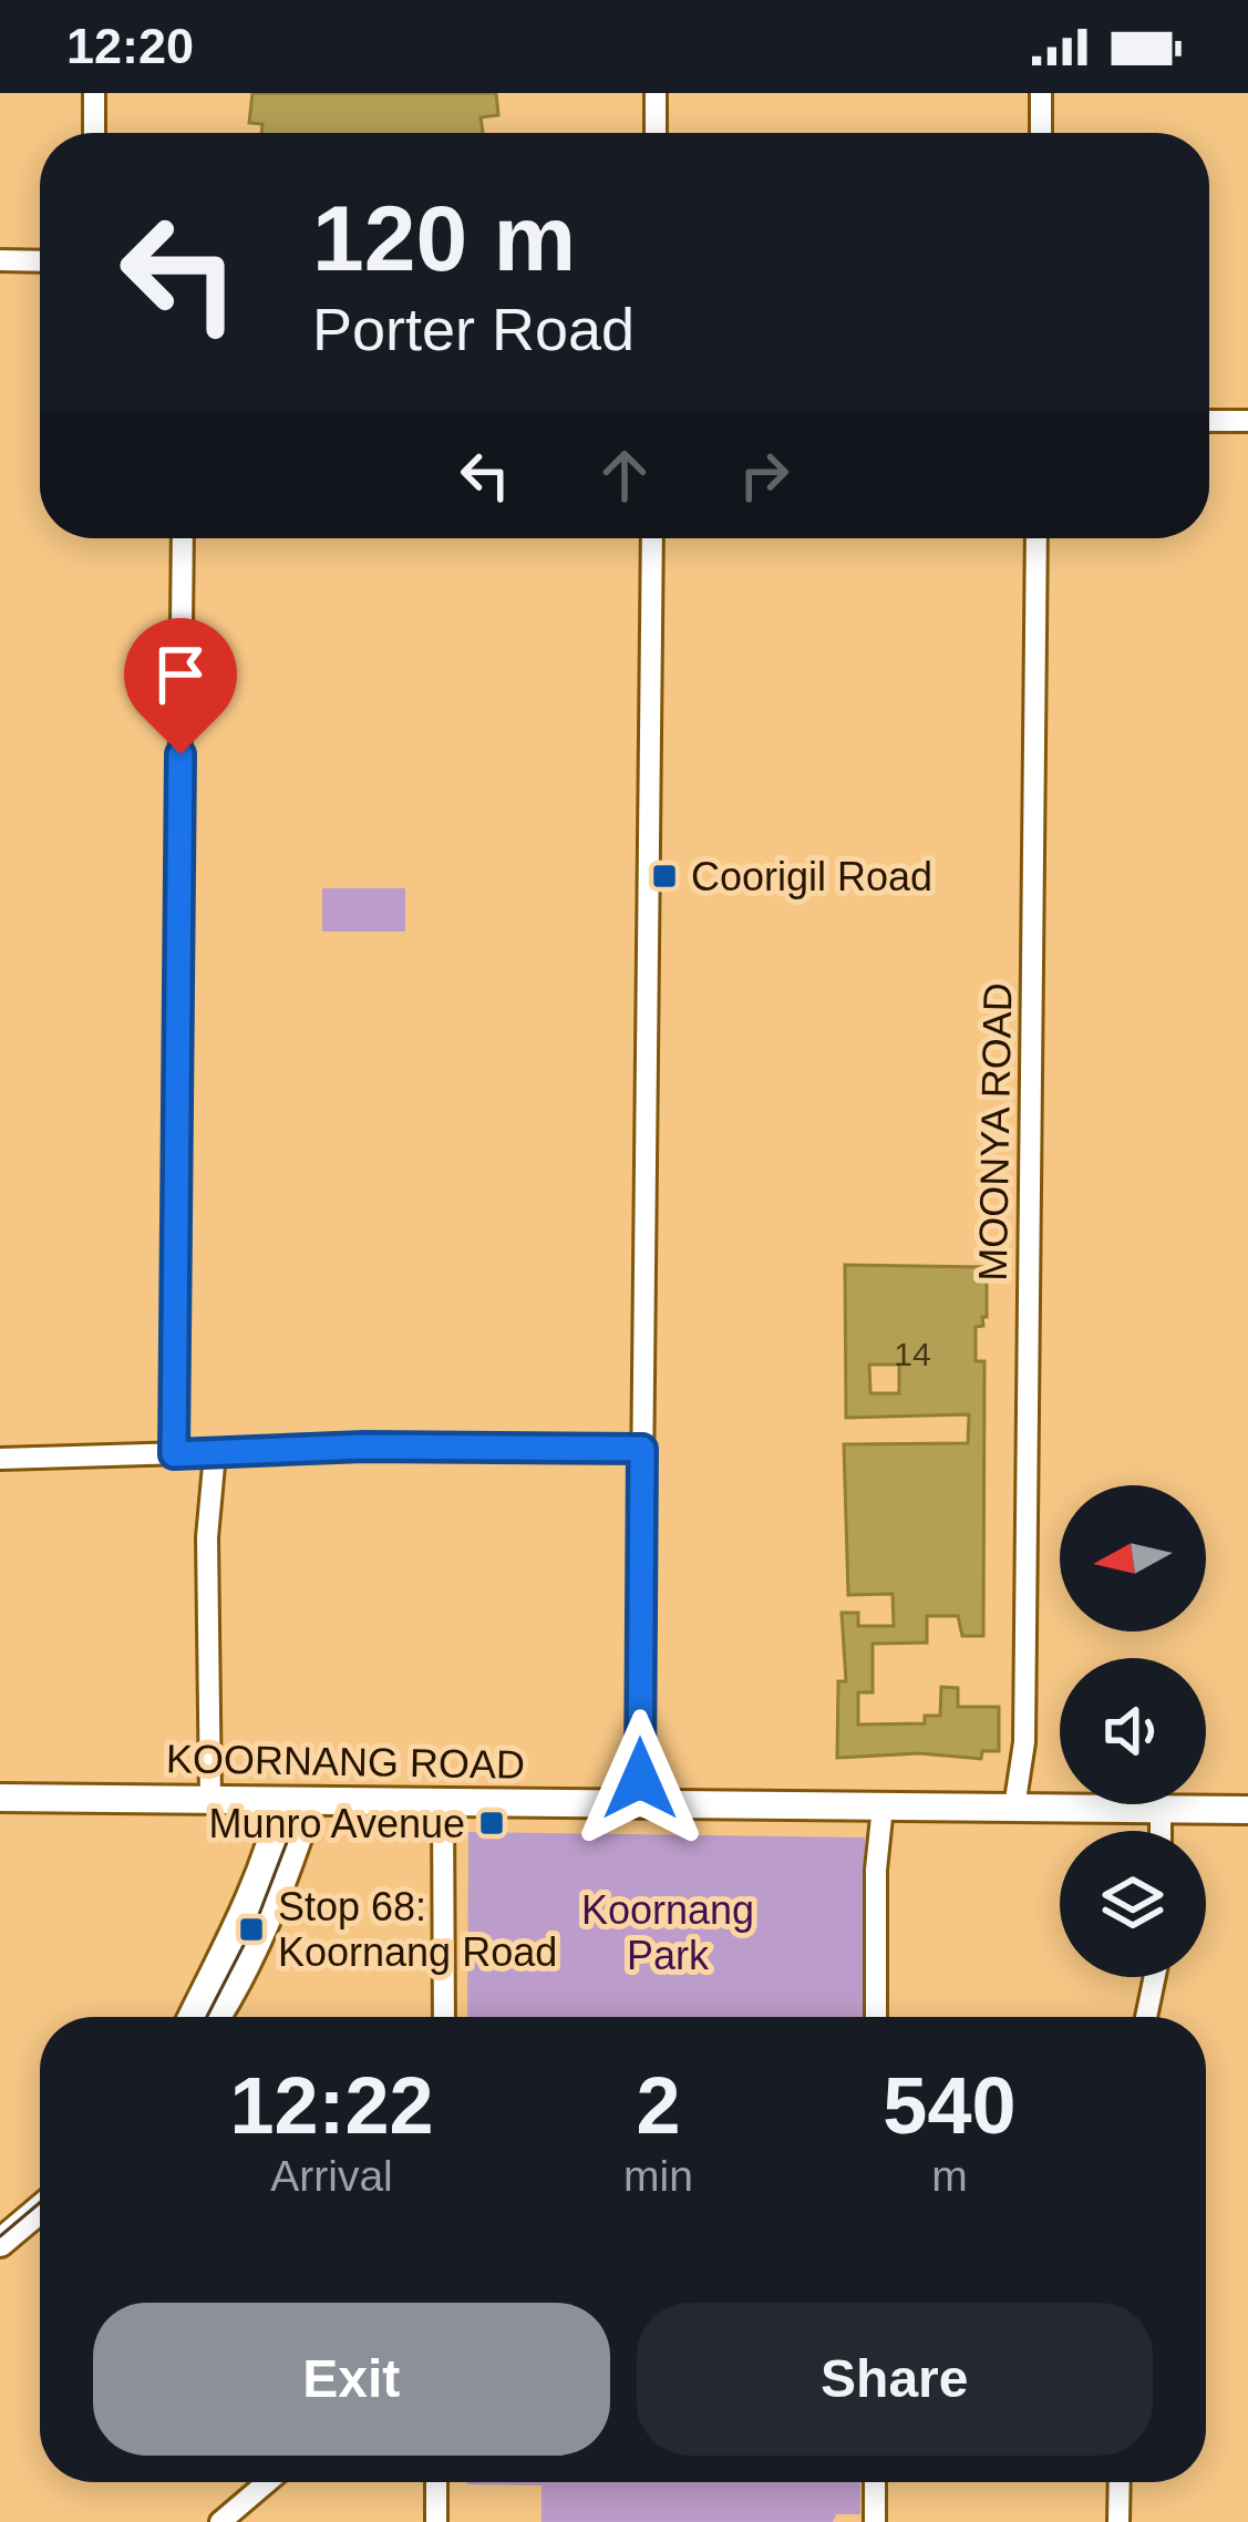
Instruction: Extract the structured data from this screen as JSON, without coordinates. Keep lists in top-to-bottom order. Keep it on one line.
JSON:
{"streets":{"street":["MOONYA ROAD","KOORNANG ROAD"]},"crossings":[["MOONYA ROAD","KOORNANG ROAD"]],"parks":["Koornang Park"],"places":{"transit":["Coorigil Road","Munro Avenue","Stop 68: Koornang Road"]},"house_numbers":["14"],"north":"left","page":{"status":"12:20","turn":["120 m","Porter Road"],"eta":["12:22","Arrival","2","min","540","m"],"buttons":["Exit","Share"]}}
